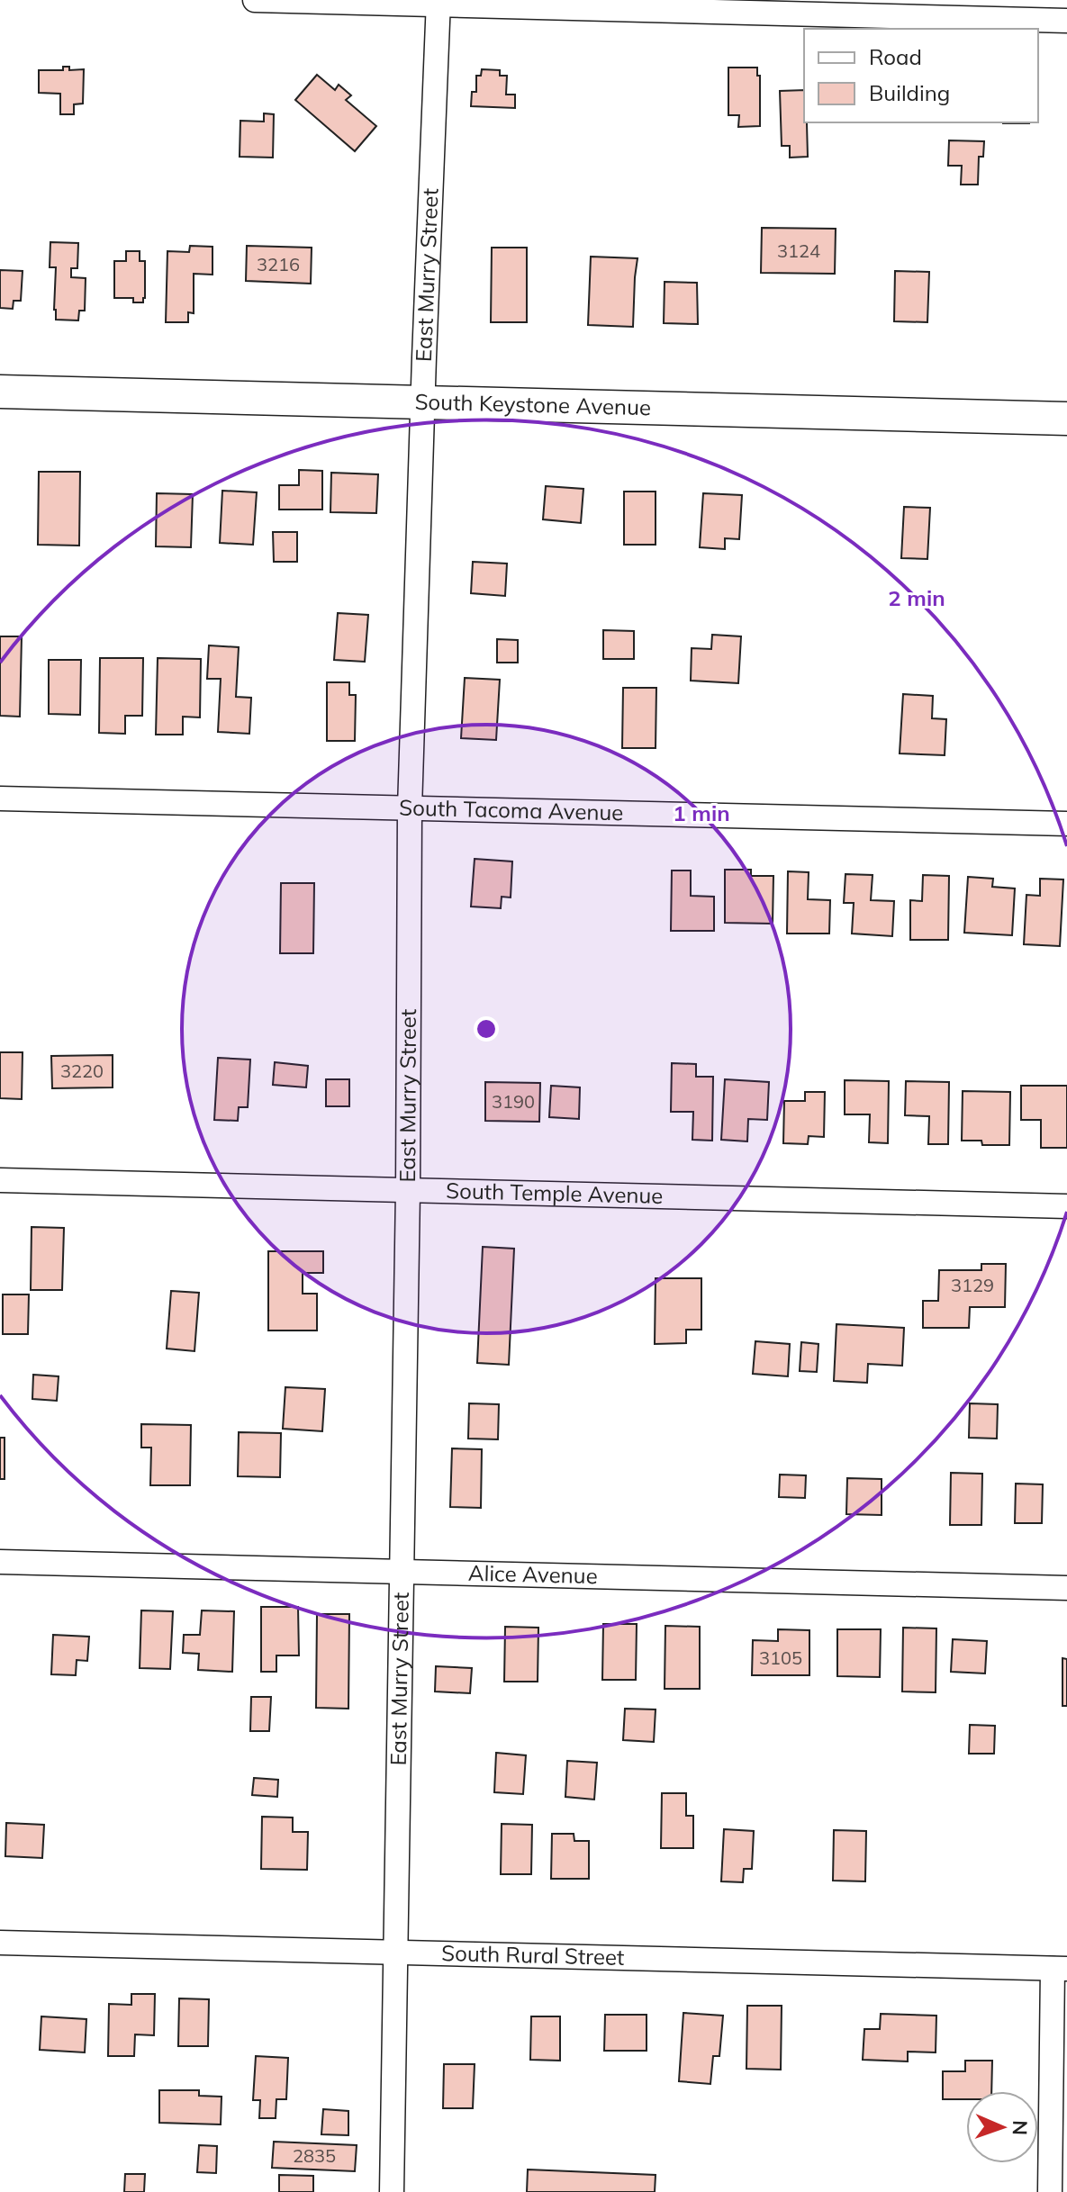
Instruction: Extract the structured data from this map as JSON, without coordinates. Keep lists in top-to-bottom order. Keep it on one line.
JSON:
{"streets":{"main road":["South Keystone Avenue"],"street":["East Murry Street","South Tacoma Avenue","South Temple Avenue","Alice Avenue","South Rural Street"]},"crossings":[["East Murry Street","South Keystone Avenue"],["East Murry Street","South Tacoma Avenue"],["East Murry Street","South Temple Avenue"],["East Murry Street","Alice Avenue"],["East Murry Street","South Rural Street"]],"house_numbers":["3124","3216","3220","3190","3129","3105","2835"],"legend":["Road","Building"],"north":"right","rings":["2 min","1 min"]}
